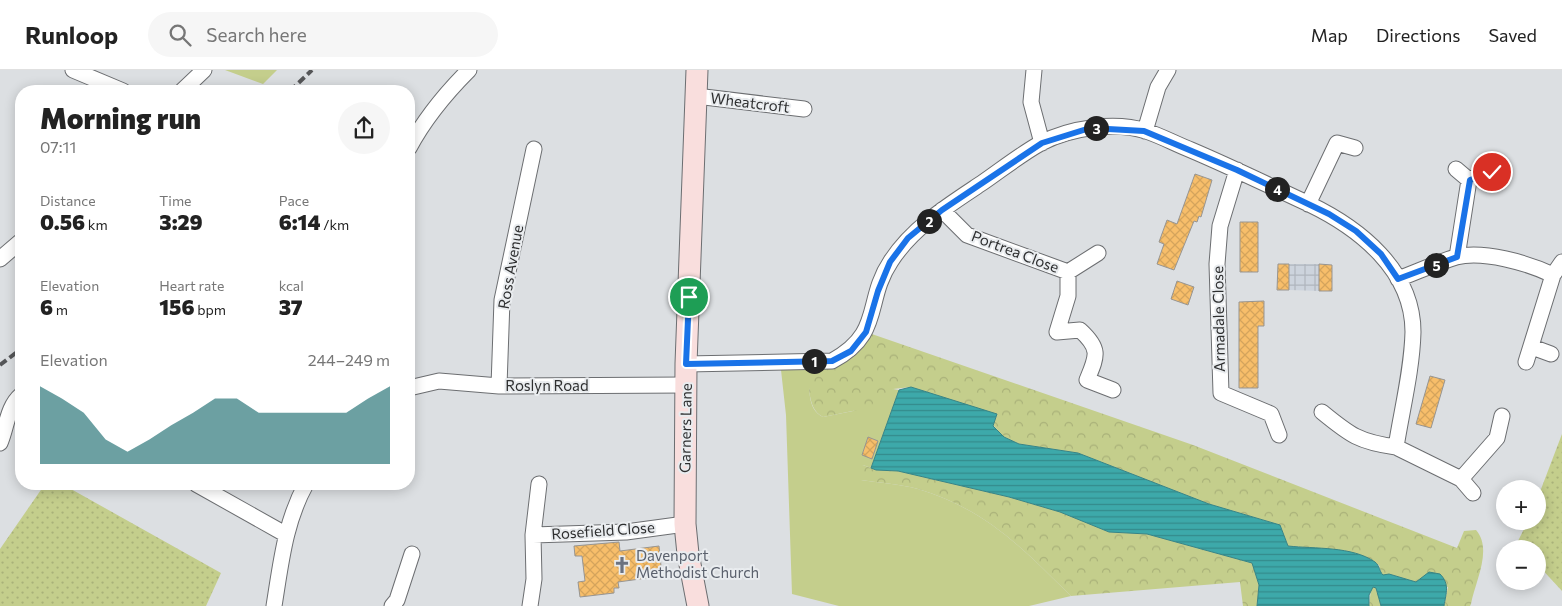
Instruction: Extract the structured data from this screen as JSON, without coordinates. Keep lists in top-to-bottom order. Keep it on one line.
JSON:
{"streets":{"street":["Wheatcroft","Portrea Close","Ross Avenue","Armadale Close","Roslyn Road","Garners Lane","Rosefield Close"]},"crossings":[["Wheatcroft","Garners Lane"],["Ross Avenue","Roslyn Road"],["Roslyn Road","Garners Lane"],["Garners Lane","Rosefield Close"]],"places":{"church":["Davenport Methodist Church"]},"page":{"header":"Runloop","search":"Search here","nav":["Map","Directions","Saved"],"heading":["Morning run","07:11"],"pins":["3","4","2","5","1"],"stats":[["Distance","0.56 km"],["Time","3:29"],["Pace","6:14 /km"],["Elevation","6 m"],["Heart rate","156 bpm"],["kcal","37"]],"chart":["Elevation","244–249 m"],"map_buttons":["+","−"]}}
